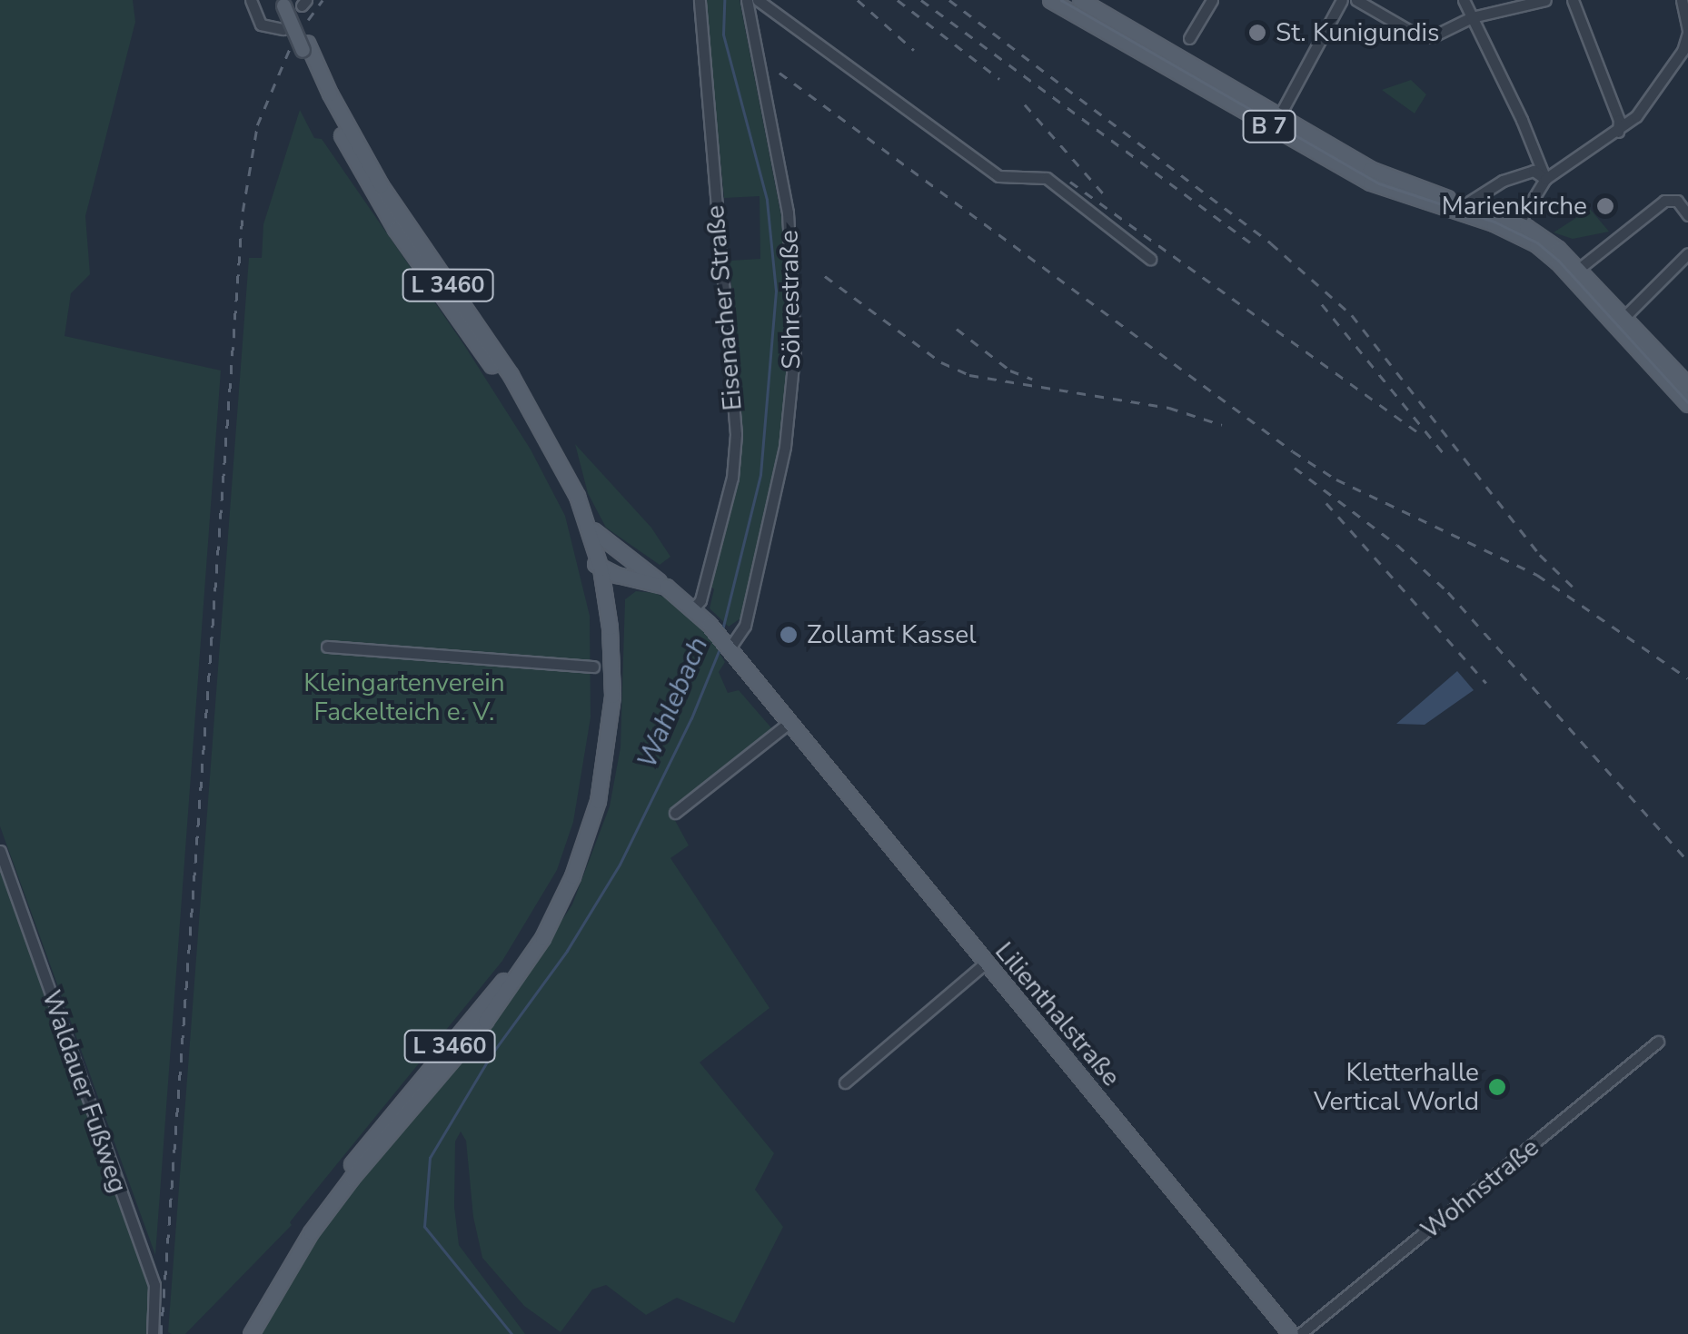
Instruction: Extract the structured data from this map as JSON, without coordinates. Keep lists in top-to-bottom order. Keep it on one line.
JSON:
{"streets":{"main road":["B 7","L 3460","Lilienthalstraße"],"street":["Söhrestraße","Eisenacher Straße","Waldauer Fußweg","Wohnstraße"]},"crossings":[["L 3460","Lilienthalstraße"],["Söhrestraße","Lilienthalstraße"],["Eisenacher Straße","Lilienthalstraße"]],"water":["Wahlebach"],"parks":["Kleingartenverein Fackelteich e. V."],"places":["St. Kunigundis","Marienkirche","Zollamt Kassel","Kletterhalle Vertical World"]}
